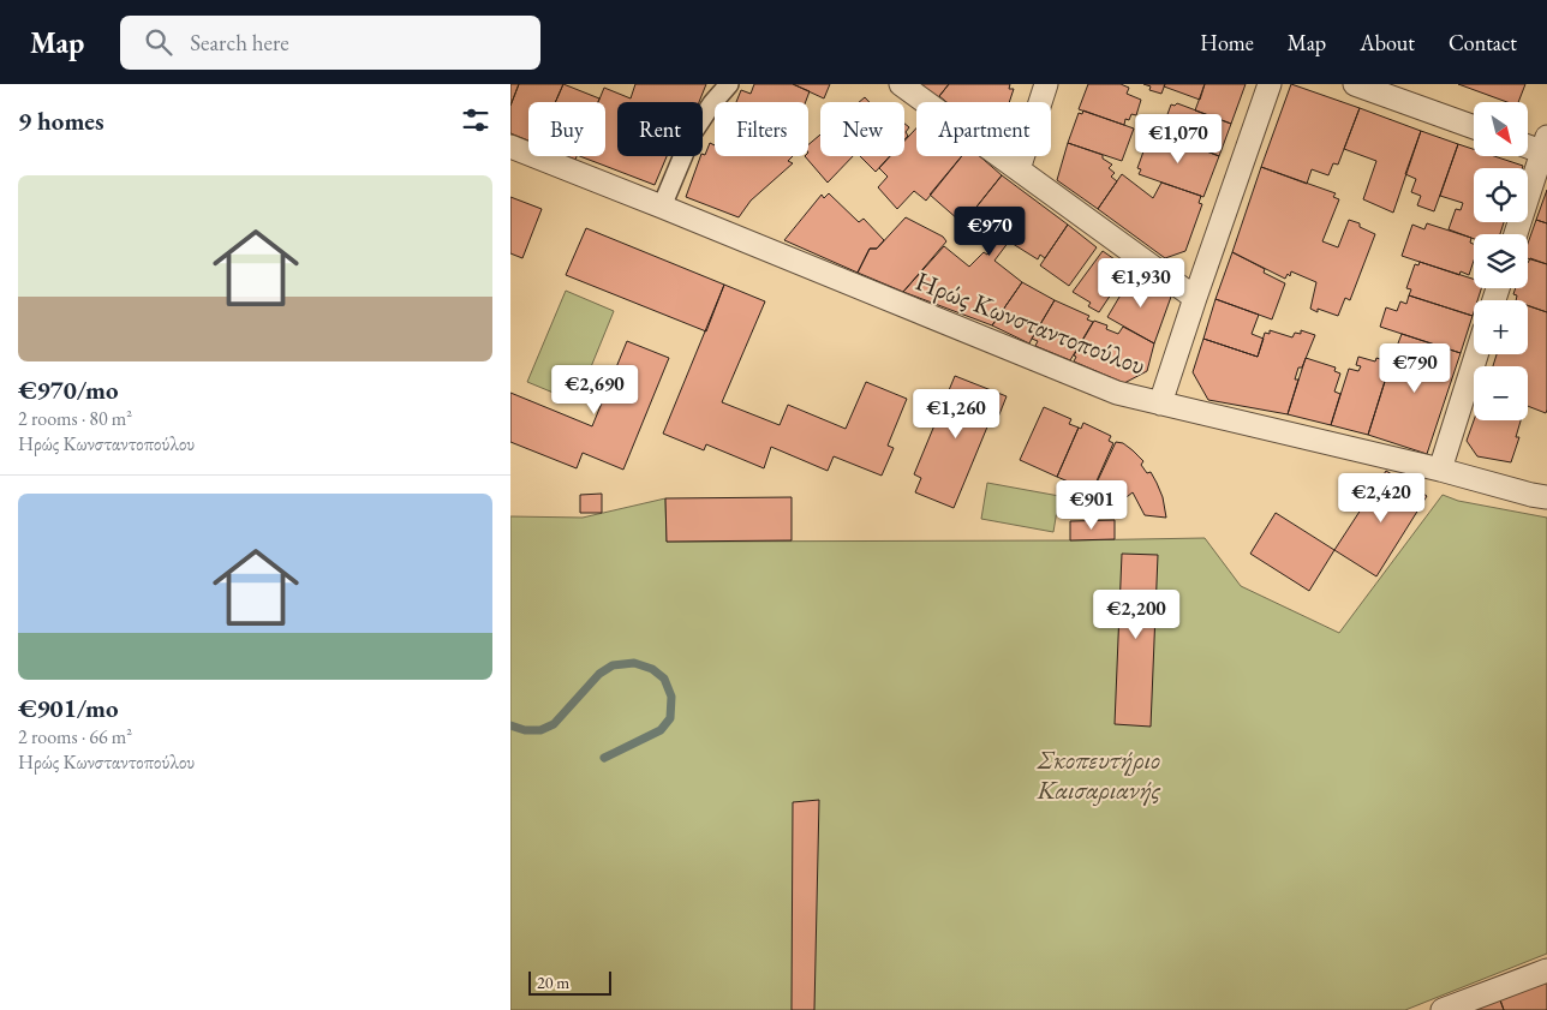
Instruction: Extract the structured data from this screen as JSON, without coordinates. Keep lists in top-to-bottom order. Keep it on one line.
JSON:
{"streets":{"street":["Ηρώς Κωνσταντοπούλου"]},"parks":["Σκοπευτήριο Καισαριανής"],"scale_bar":"20 m","north":"bottom right","page":{"header":"Map","search":"Search here","nav":["Home","Map","About","Contact"],"heading":"9 homes","map_buttons":["+","−"],"chip":["Buy","Rent","Filters","New","Apartment"],"price":["€1,070","€970","€1,930","€790","€2,690","€1,260","€2,420","€901","€2,200"],"list":[{"name":"€970/mo","note":"2 rooms · 80 m² · Ηρώς Κωνσταντοπούλου"},{"name":"€901/mo","note":"2 rooms · 66 m² · Ηρώς Κωνσταντοπούλου"}],"scale":"20 m"}}
